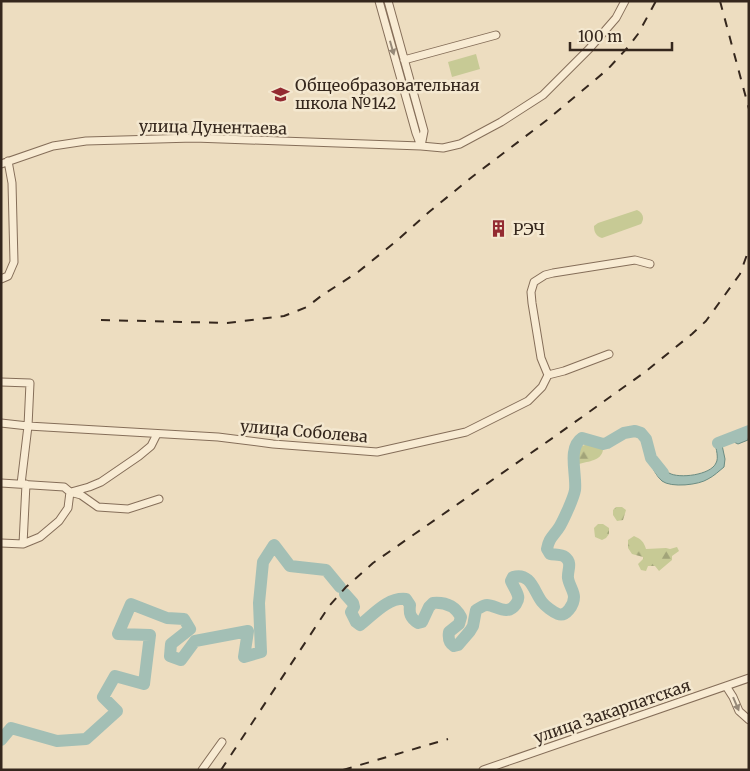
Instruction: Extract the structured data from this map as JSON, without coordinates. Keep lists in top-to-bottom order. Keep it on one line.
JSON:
{"streets":{"street":["улица Дунентаева","улица Соболева","улица Закарпатская"]},"places":{"school or university":["Общеобразовательная школа №142"],"building":["РЭЧ"]},"scale_bar":"100 m"}
